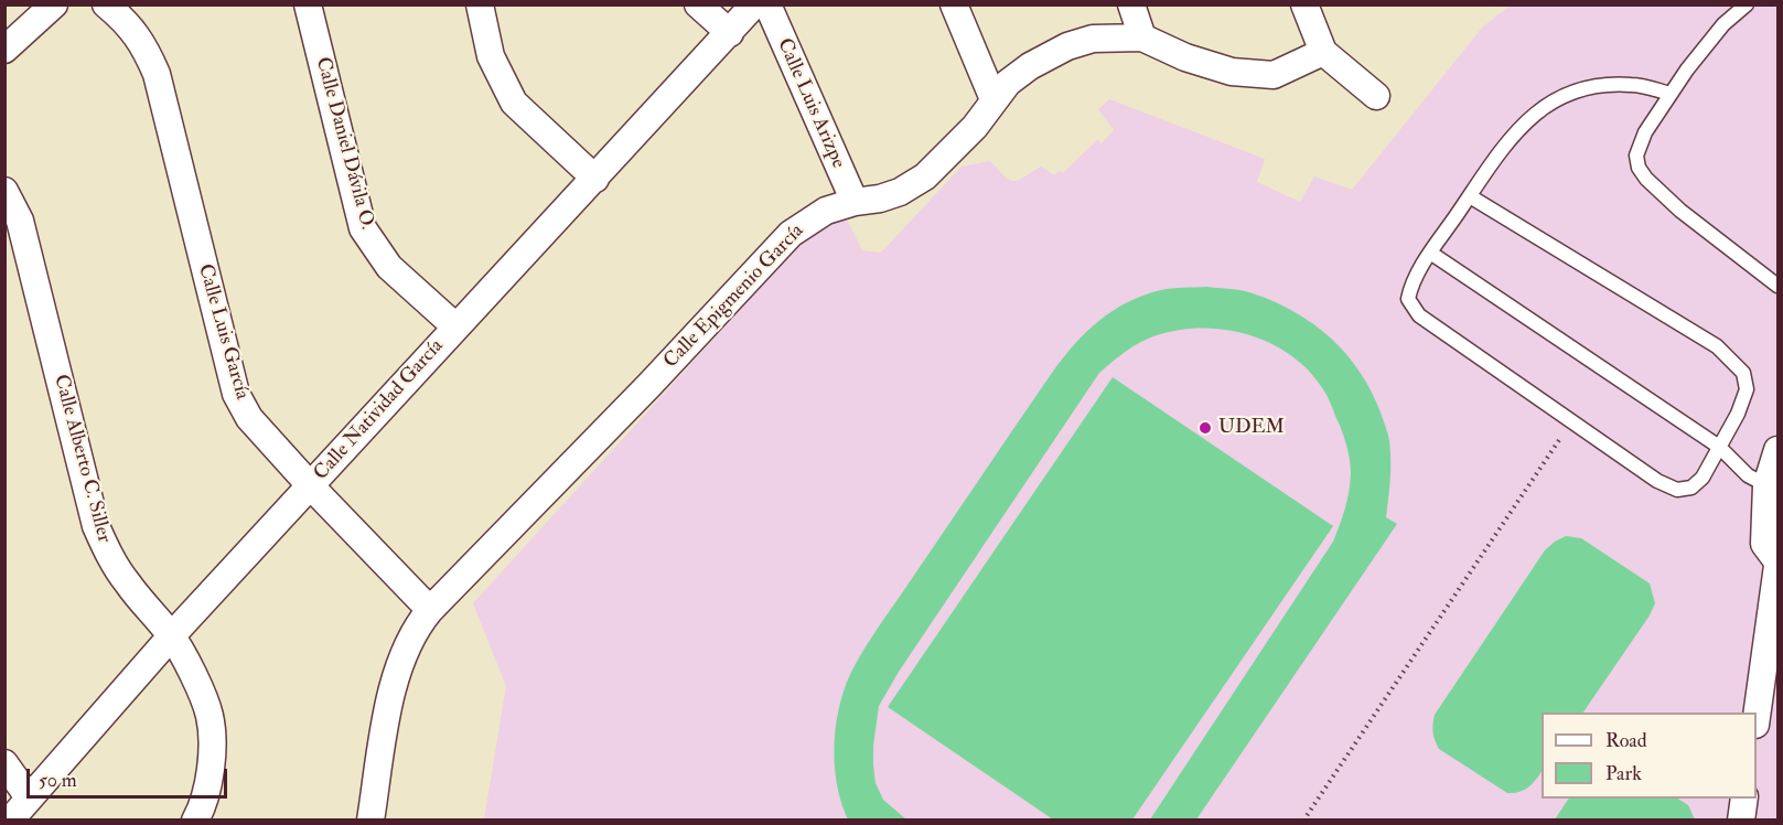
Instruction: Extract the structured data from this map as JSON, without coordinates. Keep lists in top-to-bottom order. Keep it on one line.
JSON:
{"streets":{"street":["Calle Luis Arizpe","Calle Daniel Dávila O.","Calle Epigmenio García","Calle Luis García","Calle Natividad García","Calle Alberto C. Siller"]},"crossings":[["Calle Luis Arizpe","Calle Epigmenio García"],["Calle Daniel Dávila O.","Calle Natividad García"],["Calle Epigmenio García","Calle Luis García"],["Calle Luis García","Calle Natividad García"],["Calle Natividad García","Calle Alberto C. Siller"]],"places":["UDEM"],"legend":["Road","Park"],"scale_bar":"50 m"}
